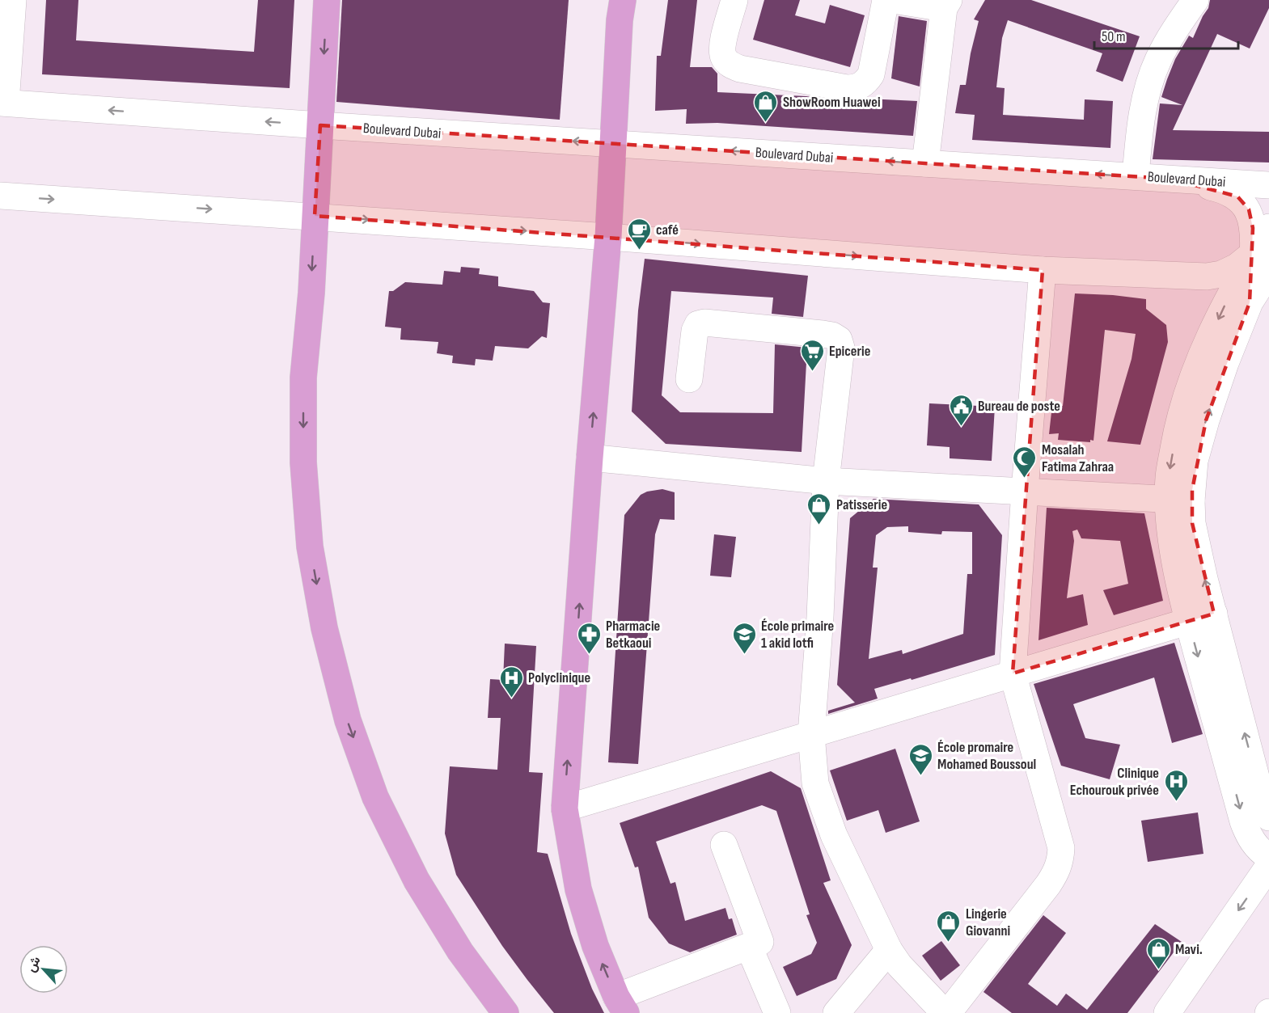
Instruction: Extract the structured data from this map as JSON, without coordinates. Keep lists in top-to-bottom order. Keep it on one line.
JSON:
{"streets":{"street":["Boulevard Dubai"]},"places":{"shop":["ShowRoom Huawei","Patisserie","Lingerie Giovanni","Mavi."],"cafe":["café"],"supermarket":["Epicerie"],"public building":["Bureau de poste"],"mosque":["Mosalah Fatima Zahraa"],"pharmacy":["Pharmacie Betkaoui"],"school or university":["École primaire 1 akid lotfi","École promaire Mohamed Boussoul"],"hospital":["Polyclinique","Clinique Echourouk privée"]},"scale_bar":"50 m","north":"top left"}
